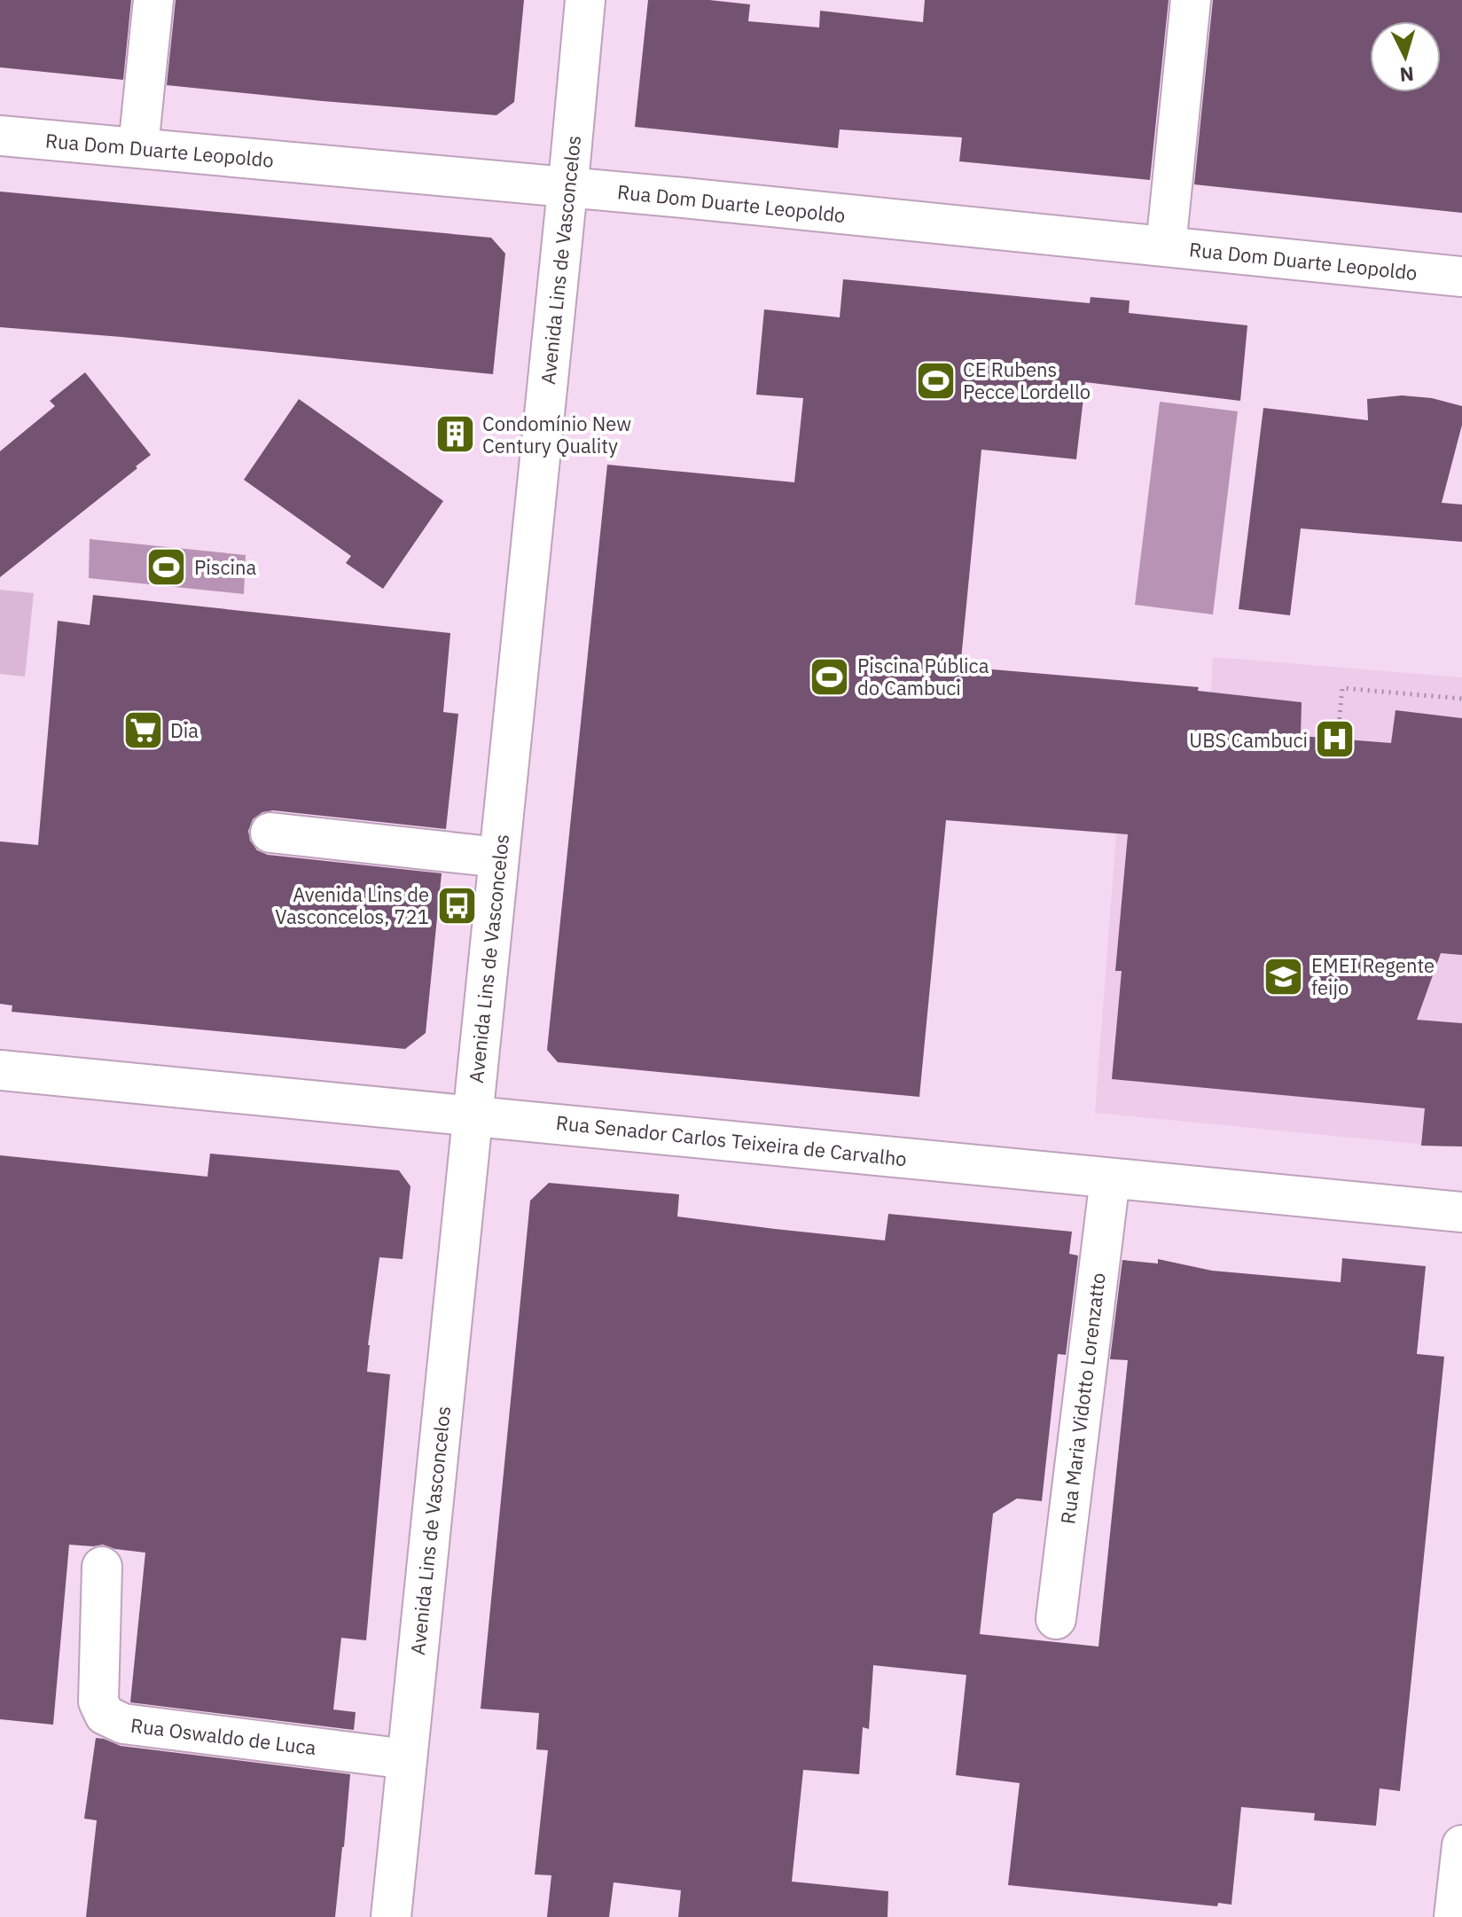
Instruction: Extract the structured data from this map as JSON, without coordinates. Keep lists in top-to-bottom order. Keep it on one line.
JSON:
{"streets":{"street":["Rua Dom Duarte Leopoldo","Avenida Lins de Vasconcelos","Rua Senador Carlos Teixeira de Carvalho","Rua Maria Vidotto Lorenzatto","Rua Oswaldo de Luca"]},"crossings":[["Rua Dom Duarte Leopoldo","Avenida Lins de Vasconcelos"],["Avenida Lins de Vasconcelos","Rua Senador Carlos Teixeira de Carvalho"],["Avenida Lins de Vasconcelos","Rua Oswaldo de Luca"],["Rua Senador Carlos Teixeira de Carvalho","Rua Maria Vidotto Lorenzatto"]],"places":{"sports":["CE Rubens Pecce Lordello","Piscina","Piscina Pública do Cambuci"],"building":["Condomínio New Century Quality"],"supermarket":["Dia"],"hospital":["UBS Cambuci"],"bus stop":["Avenida Lins de Vasconcelos, 721"],"school or university":["EMEI Regente feijo"]},"north":"bottom"}
